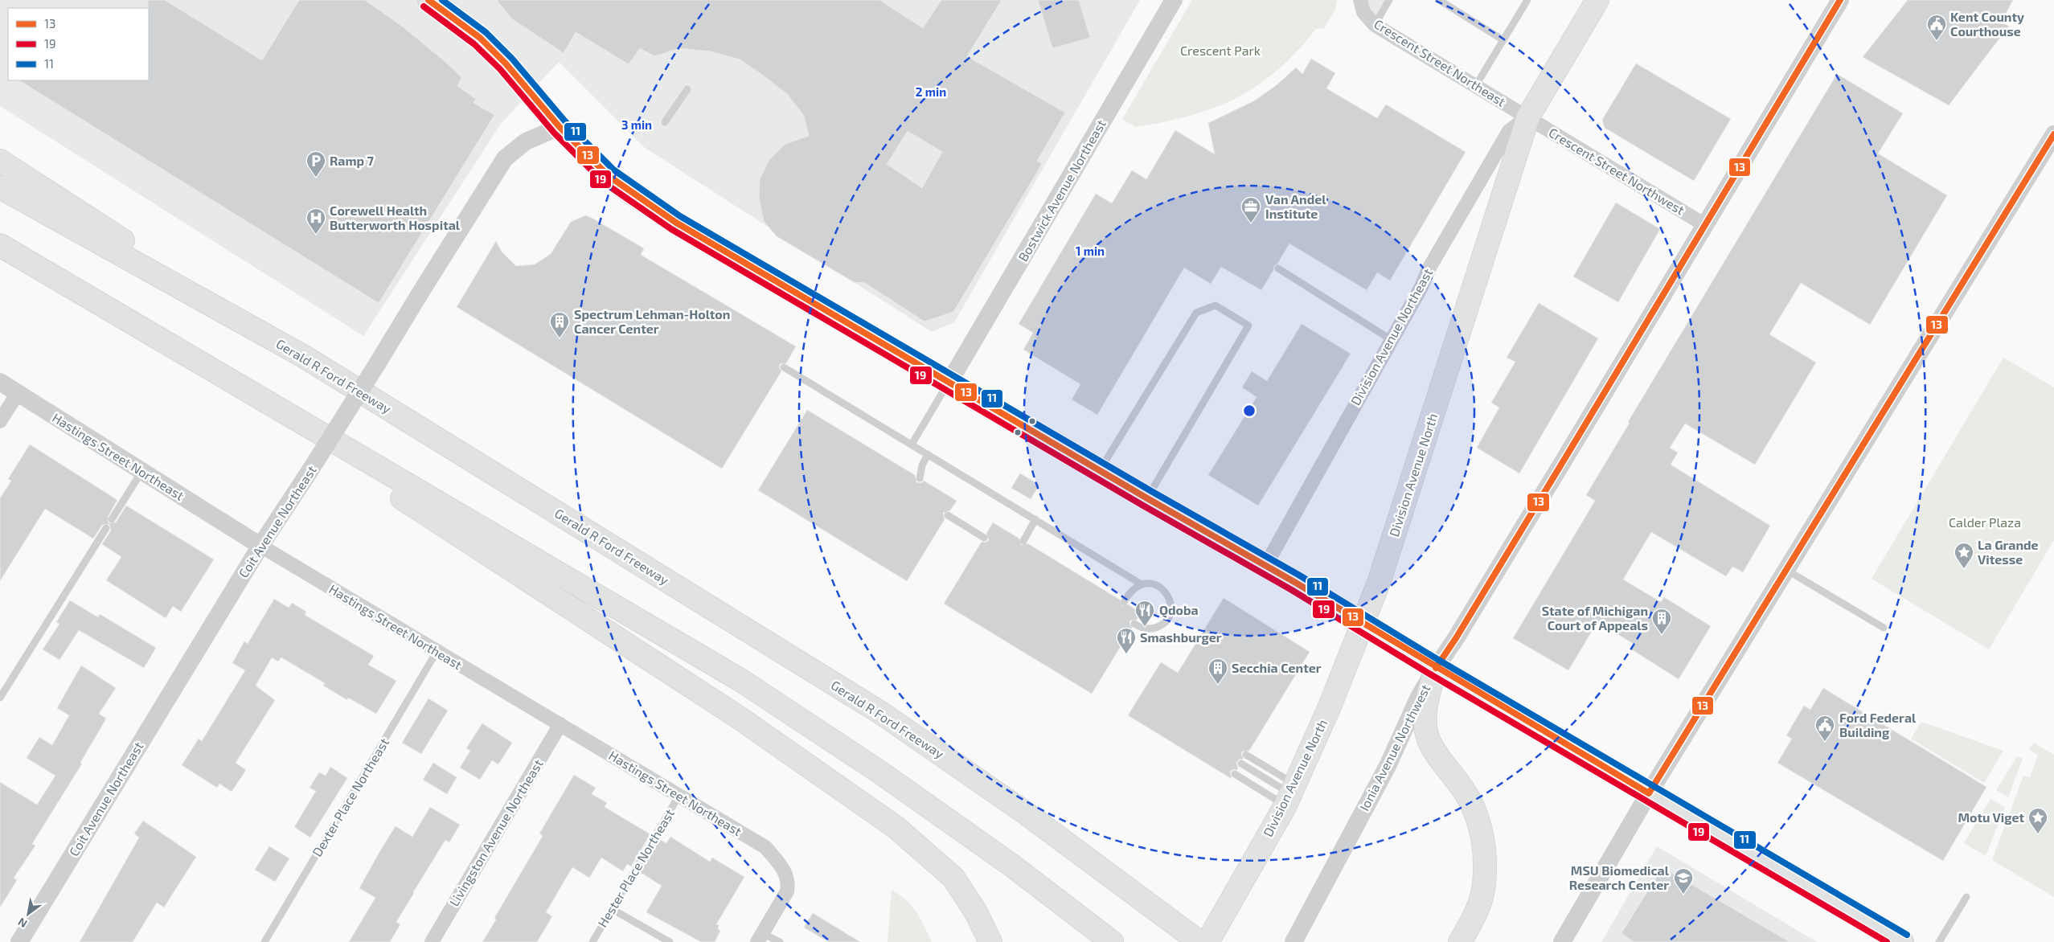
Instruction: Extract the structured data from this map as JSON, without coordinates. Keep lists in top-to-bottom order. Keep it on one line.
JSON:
{"streets":{"main road":["Gerald R Ford Freeway","Division Avenue North"],"street":["Crescent Street Northeast","Crescent Street Northwest","Bostwick Avenue Northeast","Division Avenue Northeast","Hastings Street Northeast","Coit Avenue Northeast","Ionia Avenue Northwest","Livingston Avenue Northeast"],"lane":["Dexter Place Northeast","Hester Place Northeast"]},"crossings":[["Crescent Street Northeast","Crescent Street Northwest"],["Crescent Street Northeast","Division Avenue Northeast"],["Crescent Street Northeast","Division Avenue North"],["Crescent Street Northwest","Division Avenue Northeast"],["Crescent Street Northwest","Division Avenue North"],["Crescent Street Northwest","Ionia Avenue Northwest"],["Division Avenue Northeast","Division Avenue North"],["Hastings Street Northeast","Coit Avenue Northeast"],["Hastings Street Northeast","Dexter Place Northeast"],["Hastings Street Northeast","Livingston Avenue Northeast"],["Hastings Street Northeast","Hester Place Northeast"]],"parks":["Crescent Park","Calder Plaza"],"places":{"public building":["Kent County Courthouse","Ford Federal Building"],"parking":["Ramp 7"],"office":["Van Andel Institute"],"hospital":["Corewell Health Butterworth Hospital"],"building":["Spectrum Lehman-Holton Cancer Center","State of Michigan Court of Appeals","Secchia Center"],"place":["La Grande Vitesse","Motu Viget"],"restaurant":["Qdoba","Smashburger"],"school or university":["MSU Biomedical Research Center"]},"lines":["transit line 13","transit line 11","transit line 19"],"legend":["13","19","11"],"north":"bottom left","rings":["2 min","3 min","1 min"]}
